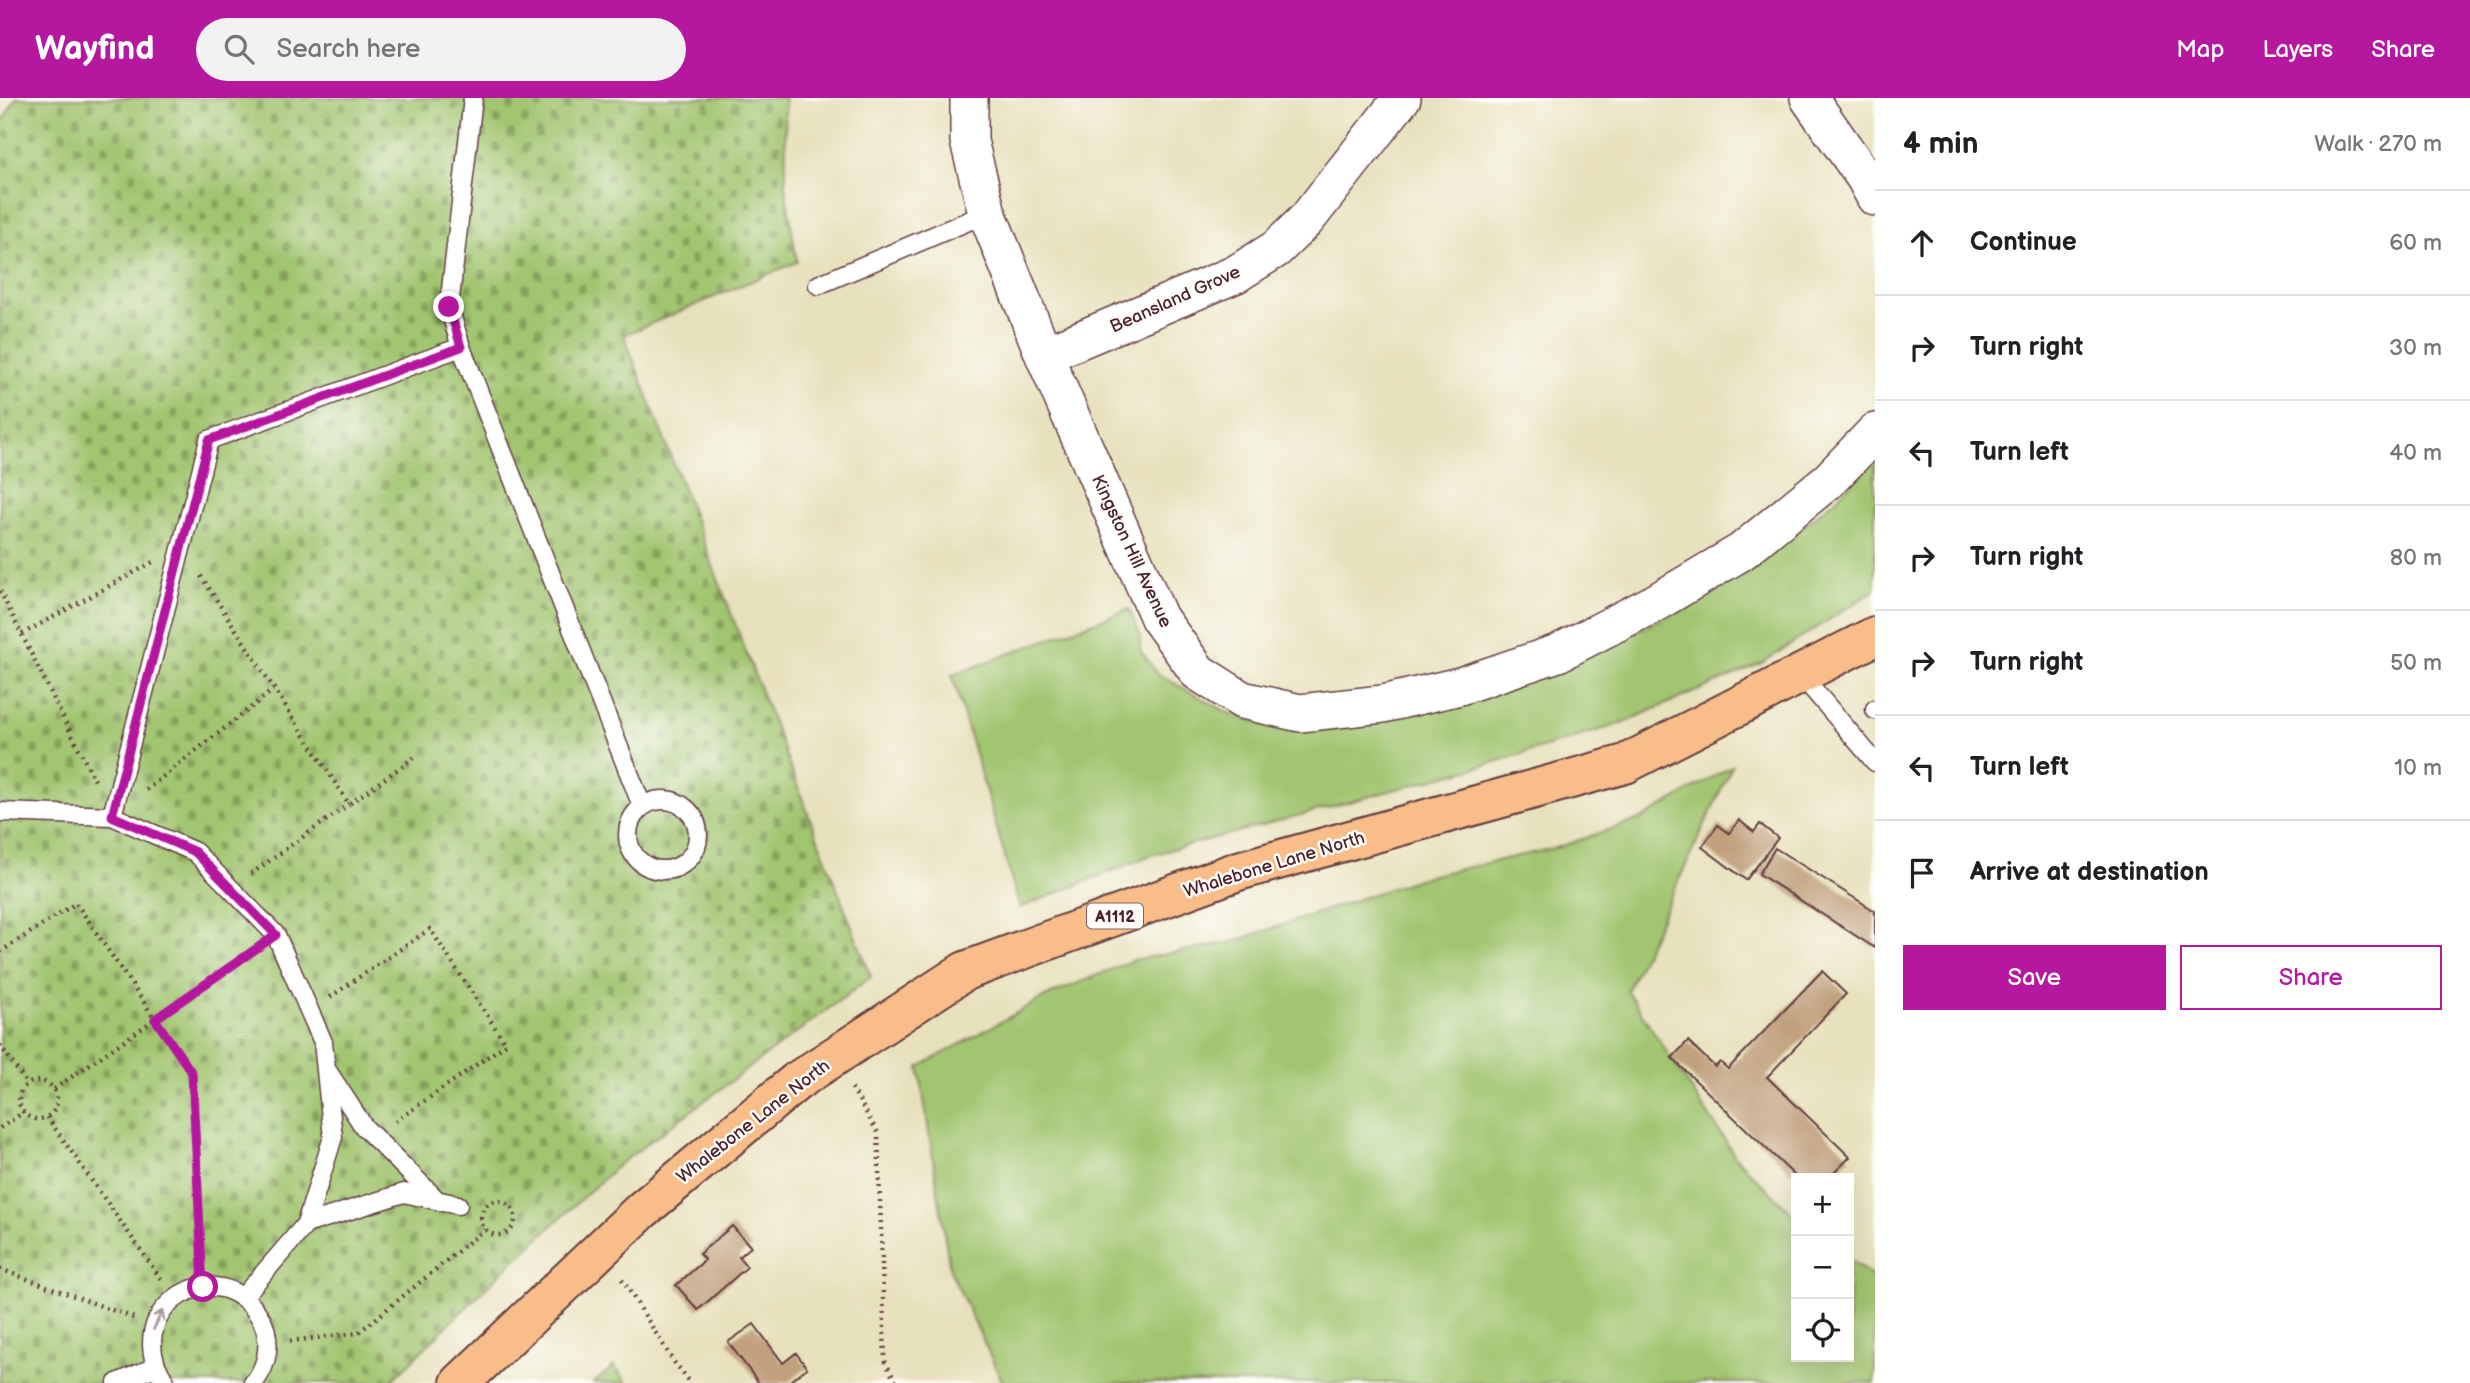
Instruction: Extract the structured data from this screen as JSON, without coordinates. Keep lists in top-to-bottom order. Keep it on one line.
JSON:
{"streets":{"main road":["Whalebone Lane North","A1112"],"street":["Beansland Grove","Kingston Hill Avenue"]},"crossings":[["Beansland Grove","Kingston Hill Avenue"]],"page":{"header":"Wayfind","search":"Search here","nav":["Map","Layers","Share"],"heading":["4 min","Walk · 270 m"],"list":[["Continue","60 m"],["Turn right","30 m"],["Turn left","40 m"],["Turn right","80 m"],["Turn right","50 m"],["Turn left","10 m"],"Arrive at destination"],"buttons":["Save","Share"],"map_buttons":["+","−"]}}
